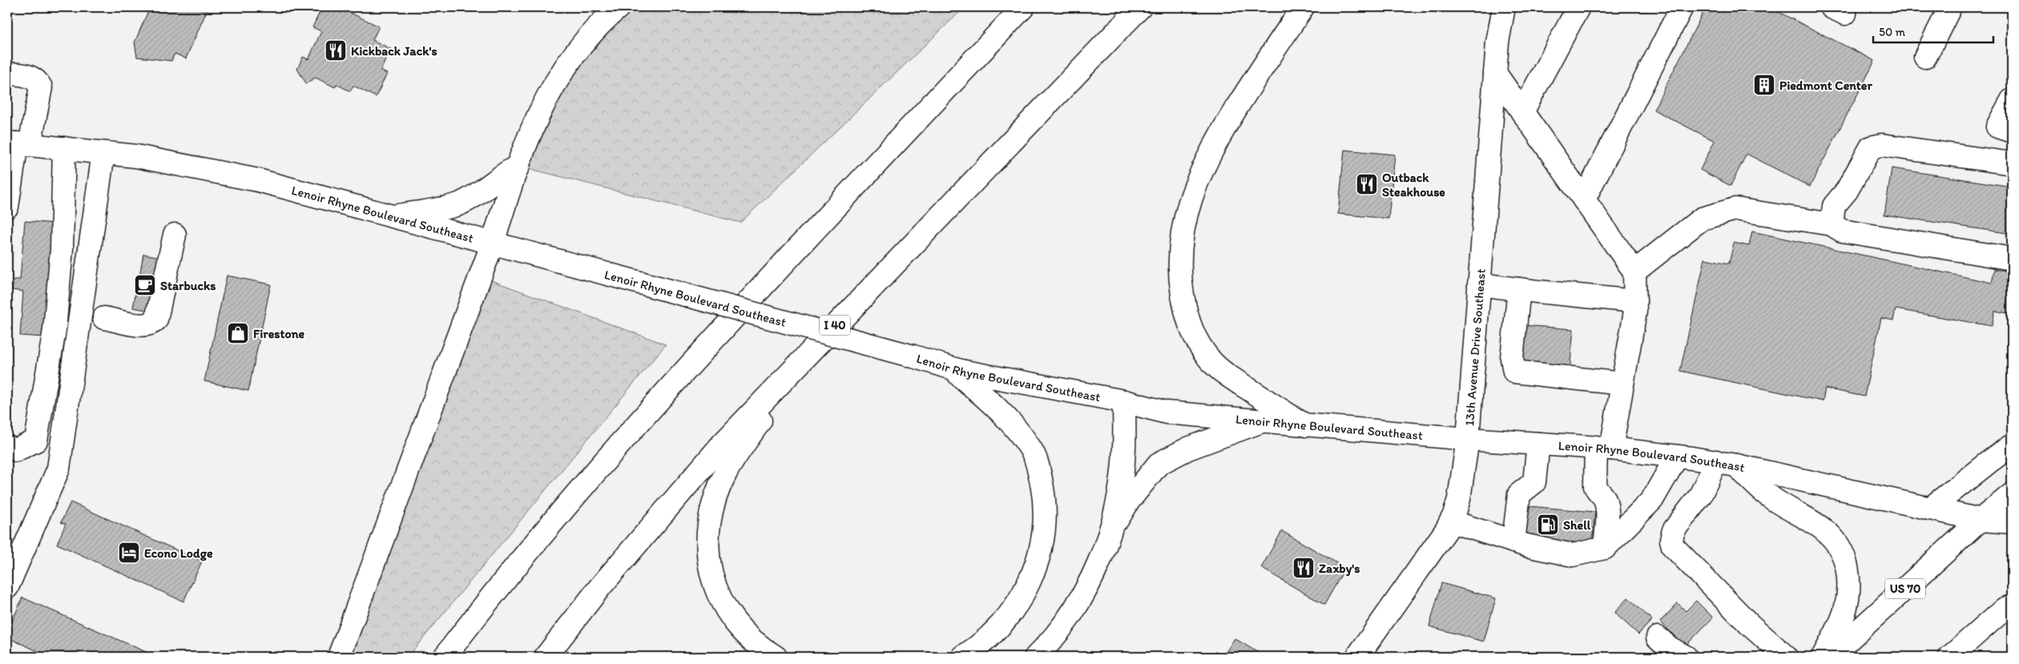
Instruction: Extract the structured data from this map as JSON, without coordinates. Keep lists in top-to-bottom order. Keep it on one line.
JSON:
{"streets":{"main road":["Lenoir Rhyne Boulevard Southeast","I 40","13th Avenue Drive Southeast","US 70"]},"crossings":[["Lenoir Rhyne Boulevard Southeast","13th Avenue Drive Southeast"],["Lenoir Rhyne Boulevard Southeast","US 70"]],"places":{"restaurant":["Kickback Jack's","Outback Steakhouse","Zaxby's"],"building":["Piedmont Center"],"cafe":["Starbucks"],"shop":["Firestone"],"fuel station":["Shell"],"hotel":["Econo Lodge"]},"scale_bar":"50 m"}
